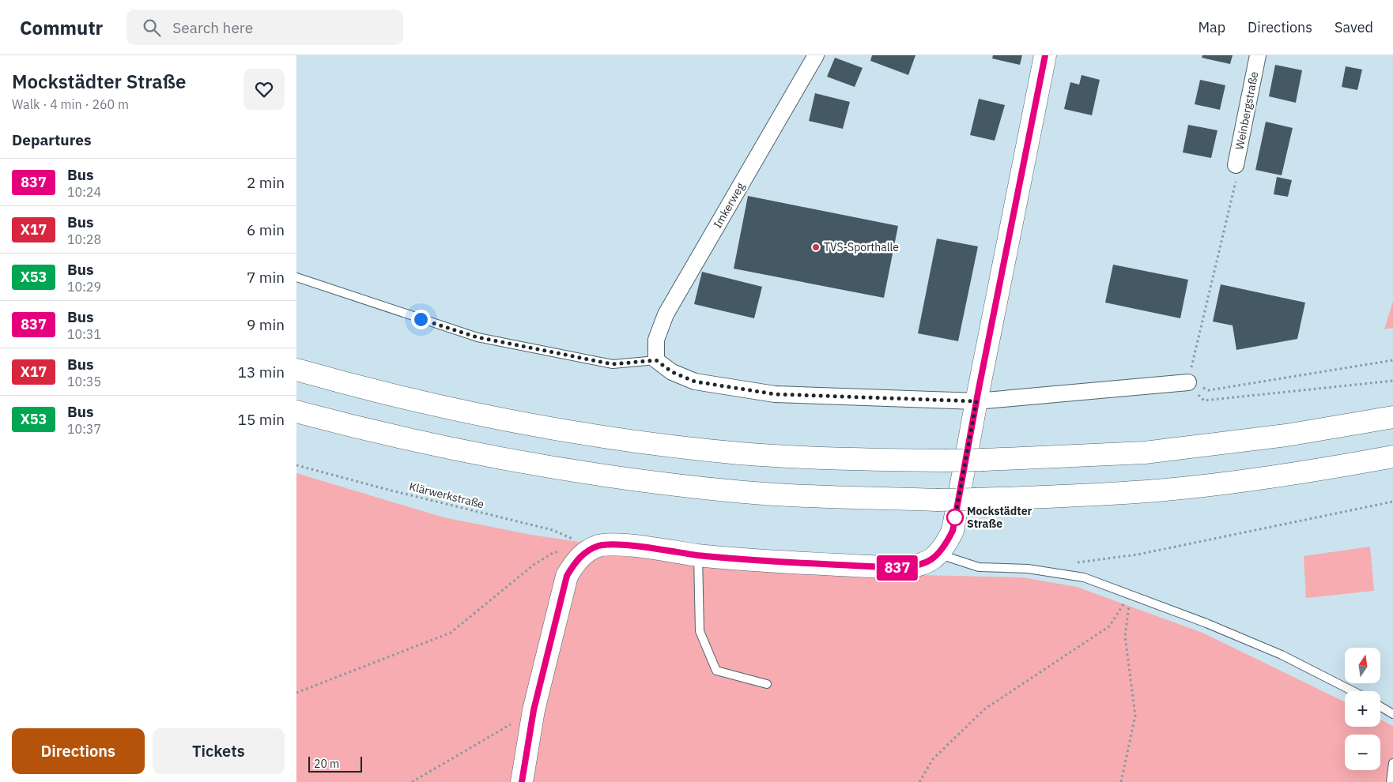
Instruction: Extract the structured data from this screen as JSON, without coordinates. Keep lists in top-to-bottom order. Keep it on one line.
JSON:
{"streets":{"street":["Weinbergstraße","Imkerweg"],"path":["Klärwerkstraße"]},"places":["TVS-Sporthalle","Mockstädter Straße"],"lines":["bus line 837"],"scale_bar":"20 m","north":"top","page":{"header":"Commutr","search":"Search here","nav":["Map","Directions","Saved"],"heading":[["Mockstädter Straße","Walk · 4 min · 260 m"],"Departures"],"on_map":"837","list":[{"mark":"837","name":"Bus","note":"10:24","value":"2 min"},{"mark":"X17","name":"Bus","note":"10:28","value":"6 min"},{"mark":"X53","name":"Bus","note":"10:29","value":"7 min"},{"mark":"837","name":"Bus","note":"10:31","value":"9 min"},{"mark":"X17","name":"Bus","note":"10:35","value":"13 min"},{"mark":"X53","name":"Bus","note":"10:37","value":"15 min"}],"map_buttons":["+","−"],"buttons":["Directions","Tickets"],"scale":"20 m"}}
